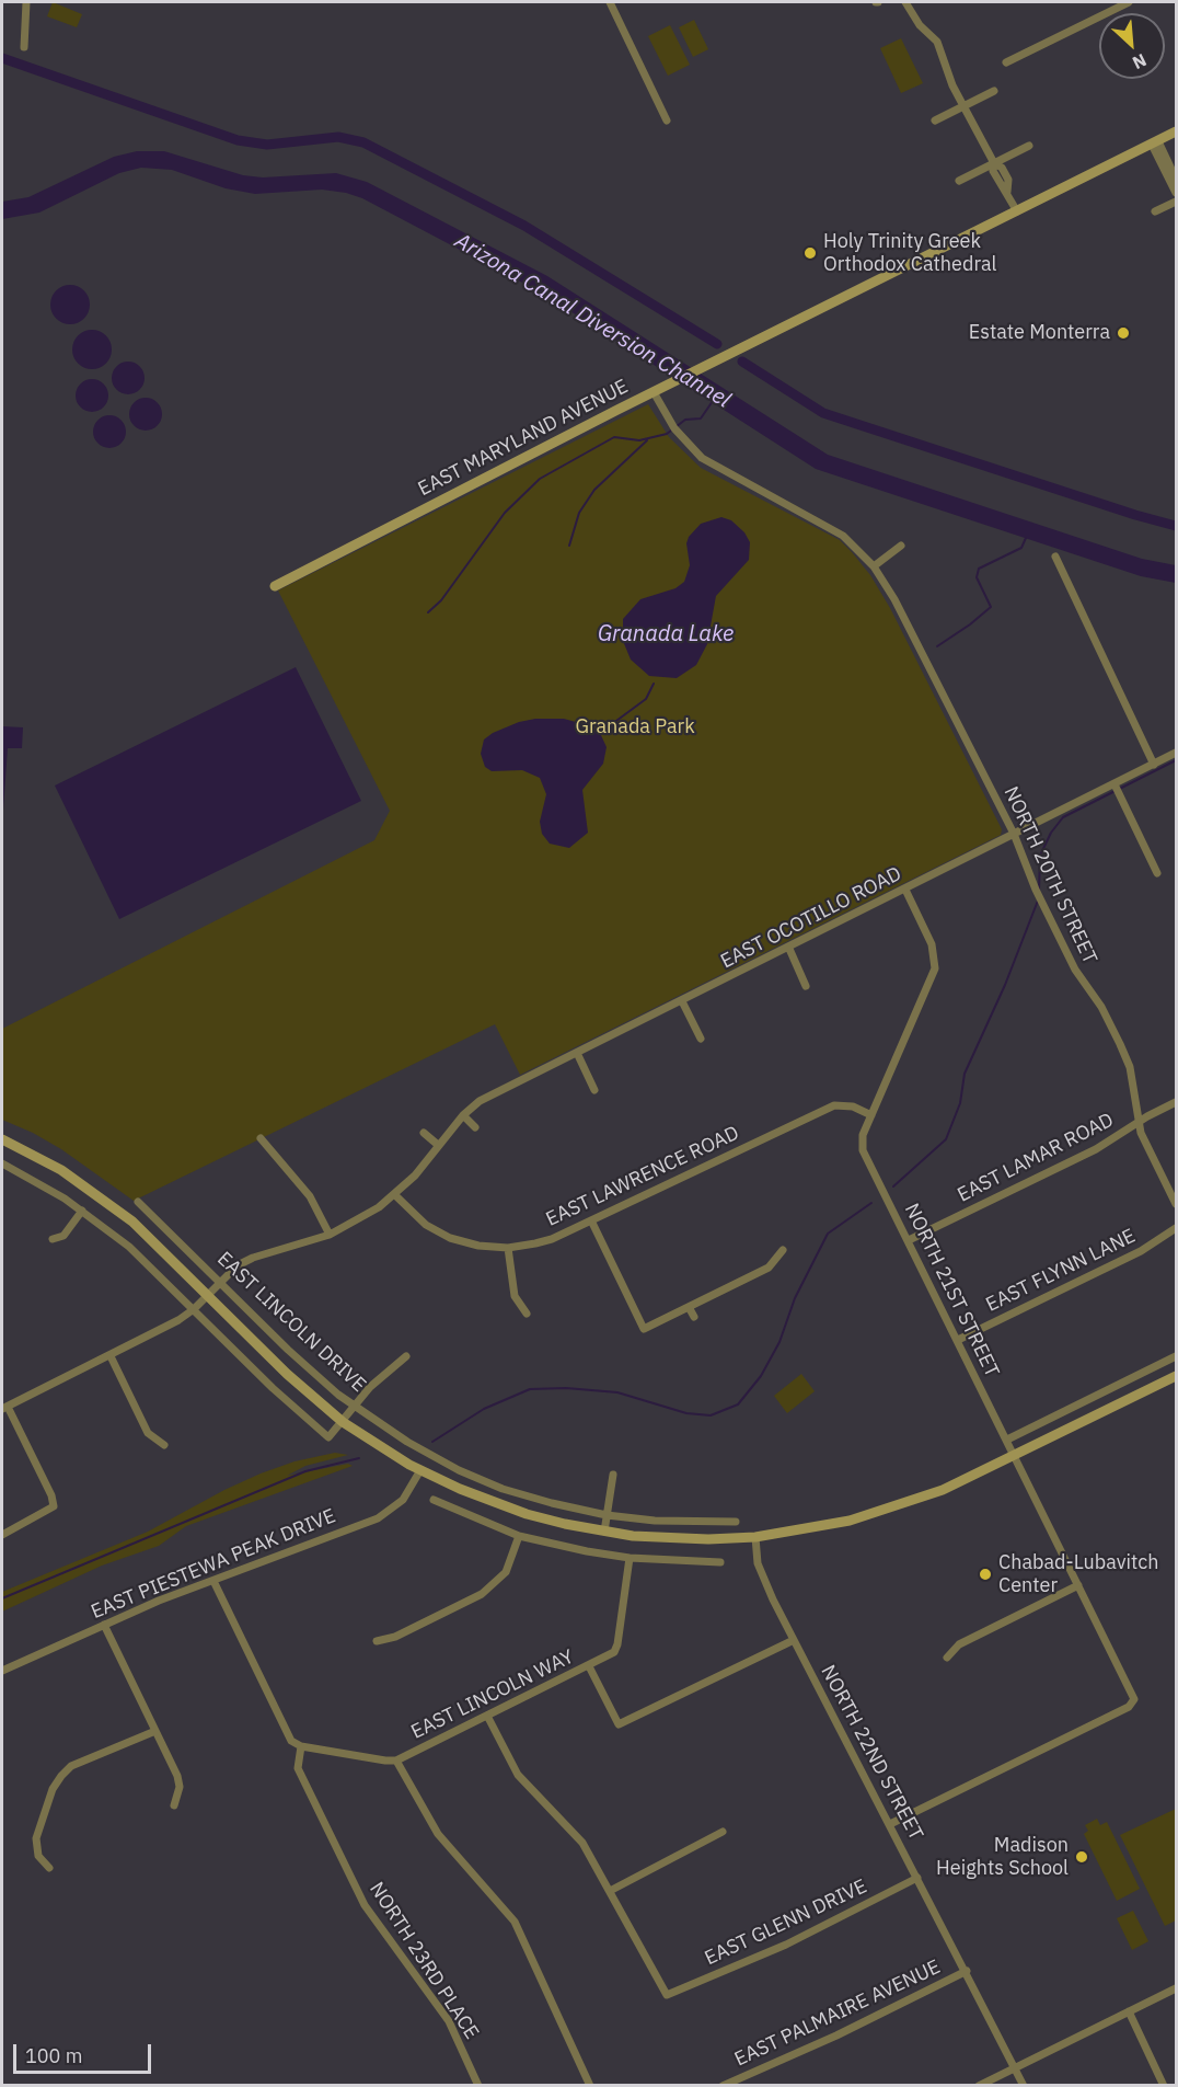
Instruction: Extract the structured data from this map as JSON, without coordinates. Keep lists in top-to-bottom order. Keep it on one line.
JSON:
{"streets":{"main road":["EAST MARYLAND AVENUE","EAST LINCOLN DRIVE"],"street":["NORTH 20TH STREET","EAST OCOTILLO ROAD","EAST LAMAR ROAD","EAST LAWRENCE ROAD","EAST FLYNN LANE","NORTH 21ST STREET","EAST PIESTEWA PEAK DRIVE","EAST LINCOLN WAY","NORTH 22ND STREET","EAST GLENN DRIVE","NORTH 23RD PLACE","EAST PALMAIRE AVENUE"]},"crossings":[["EAST MARYLAND AVENUE","NORTH 20TH STREET"],["NORTH 20TH STREET","EAST OCOTILLO ROAD"],["NORTH 20TH STREET","EAST LAMAR ROAD"],["EAST OCOTILLO ROAD","EAST LAWRENCE ROAD"],["EAST OCOTILLO ROAD","NORTH 21ST STREET"],["EAST OCOTILLO ROAD","EAST LINCOLN DRIVE"],["EAST LAMAR ROAD","NORTH 21ST STREET"],["EAST LAWRENCE ROAD","NORTH 21ST STREET"],["EAST FLYNN LANE","NORTH 21ST STREET"],["NORTH 21ST STREET","EAST LINCOLN DRIVE"],["NORTH 21ST STREET","NORTH 22ND STREET"],["EAST LINCOLN DRIVE","EAST PIESTEWA PEAK DRIVE"],["EAST LINCOLN DRIVE","NORTH 22ND STREET"],["EAST PIESTEWA PEAK DRIVE","EAST LINCOLN WAY"],["EAST LINCOLN WAY","NORTH 23RD PLACE"],["NORTH 22ND STREET","EAST GLENN DRIVE"],["NORTH 22ND STREET","EAST PALMAIRE AVENUE"]],"water":["Arizona Canal Diversion Channel","Granada Lake"],"parks":["Granada Park"],"places":["Holy Trinity Greek Orthodox Cathedral","Estate Monterra","Chabad-Lubavitch Center","Madison Heights School"],"scale_bar":"100 m","north":"bottom right"}
